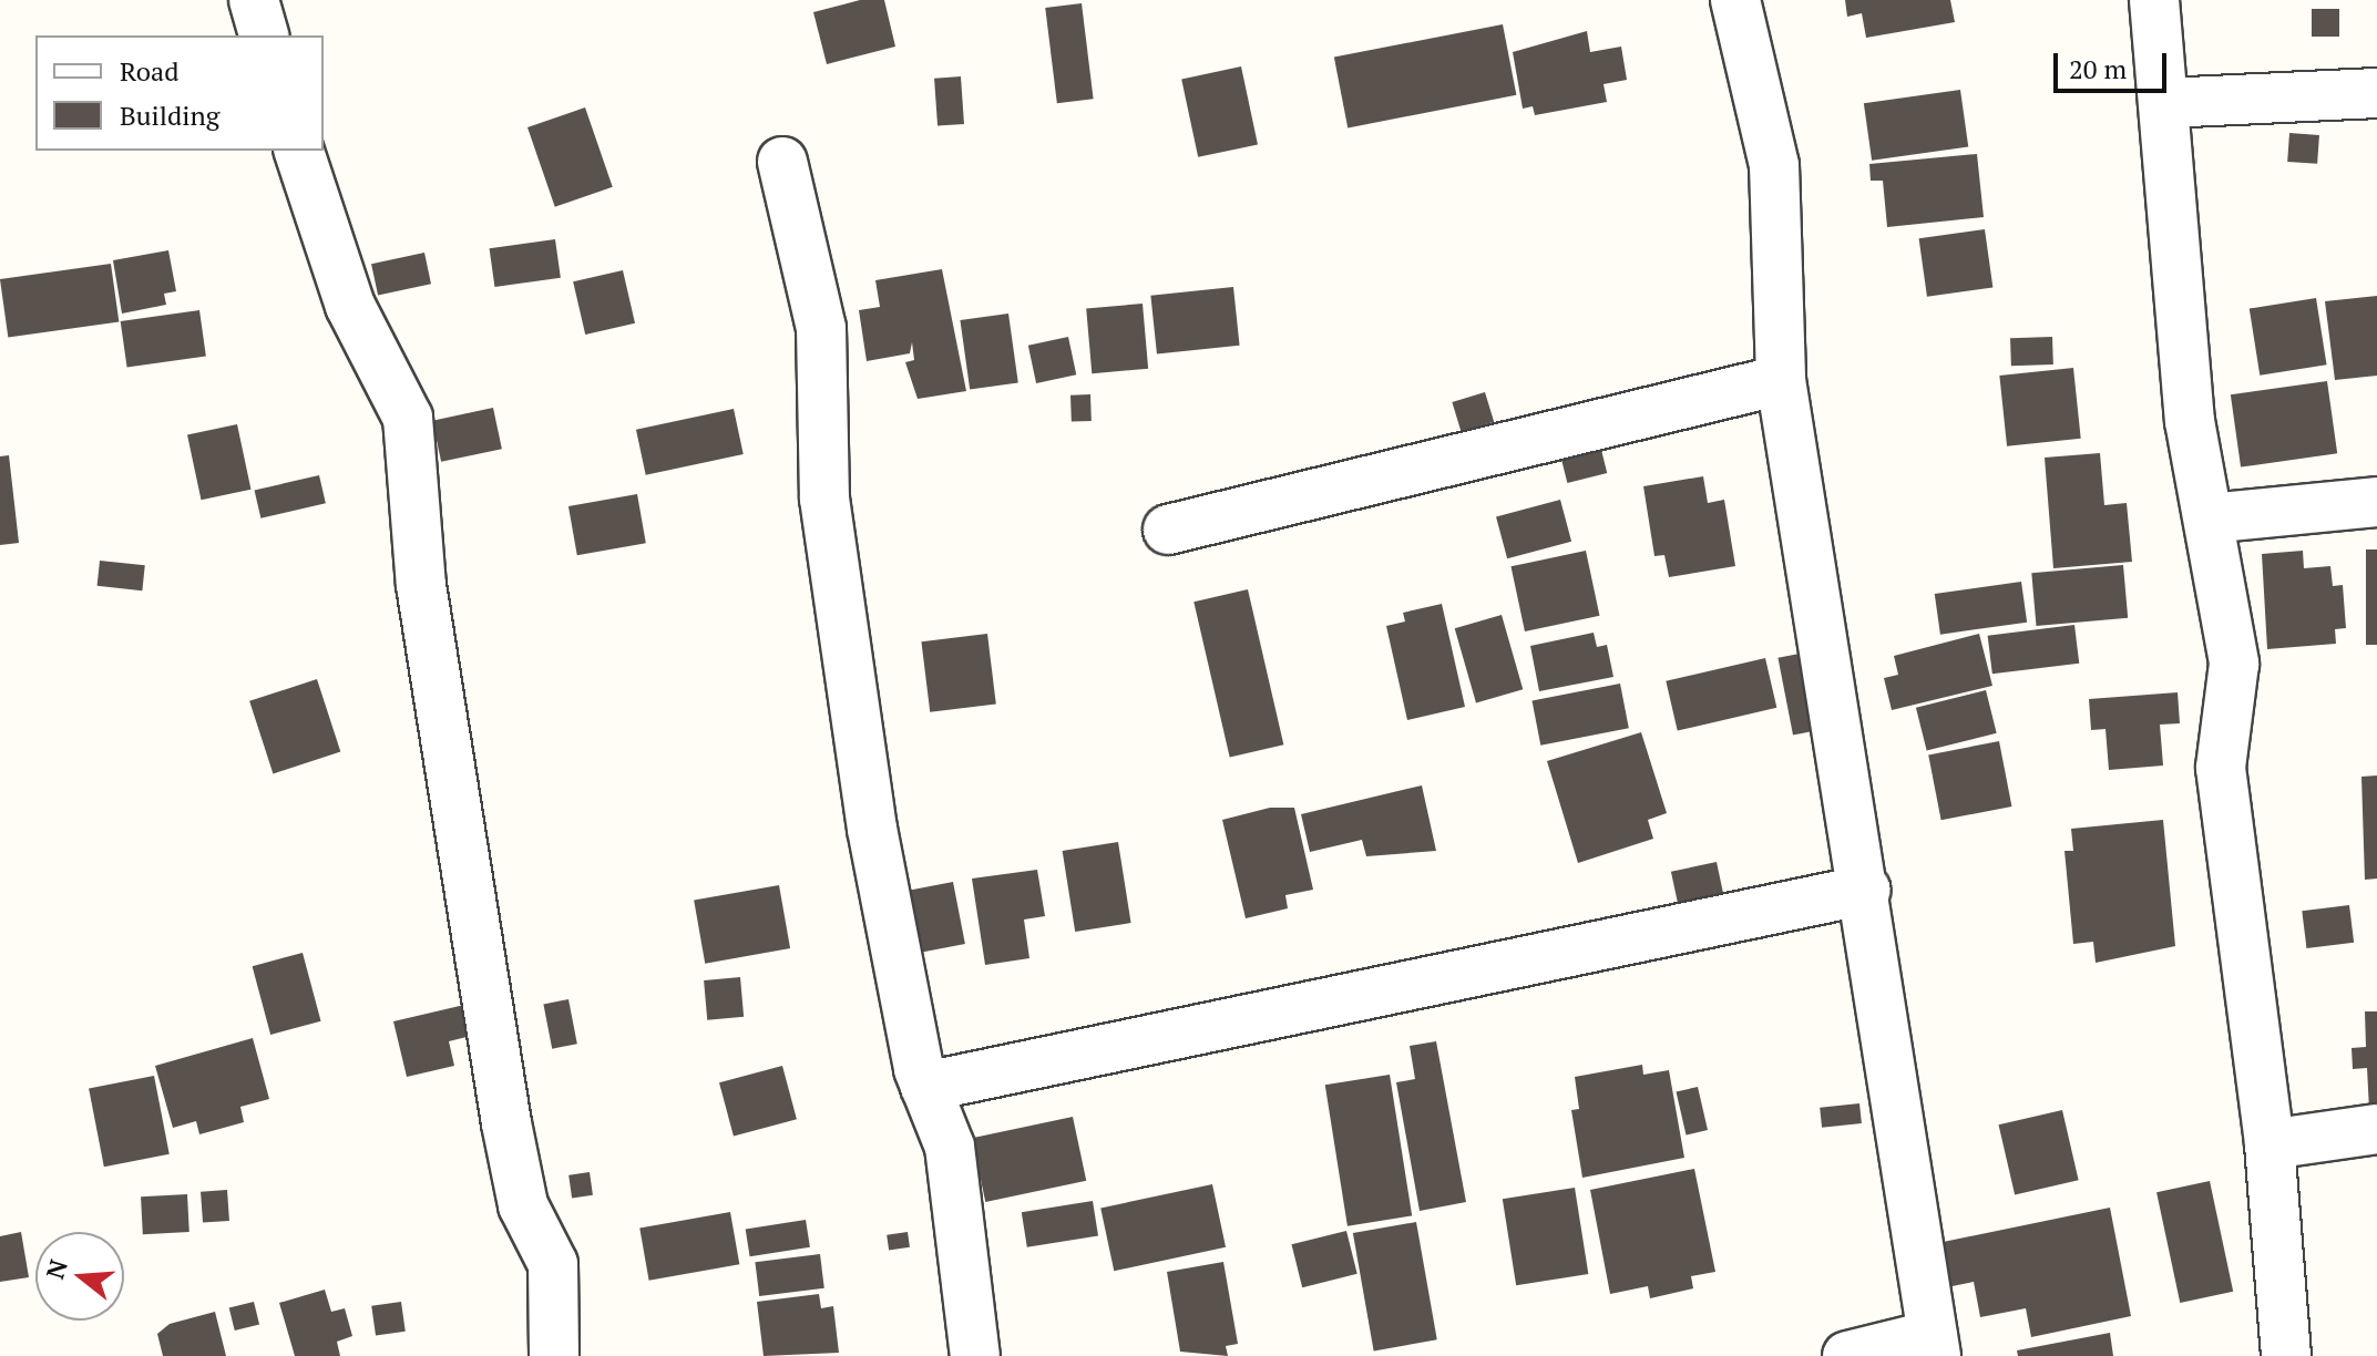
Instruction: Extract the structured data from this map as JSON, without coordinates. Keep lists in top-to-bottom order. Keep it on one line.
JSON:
{"legend":["Road","Building"],"scale_bar":"20 m","north":"left"}
